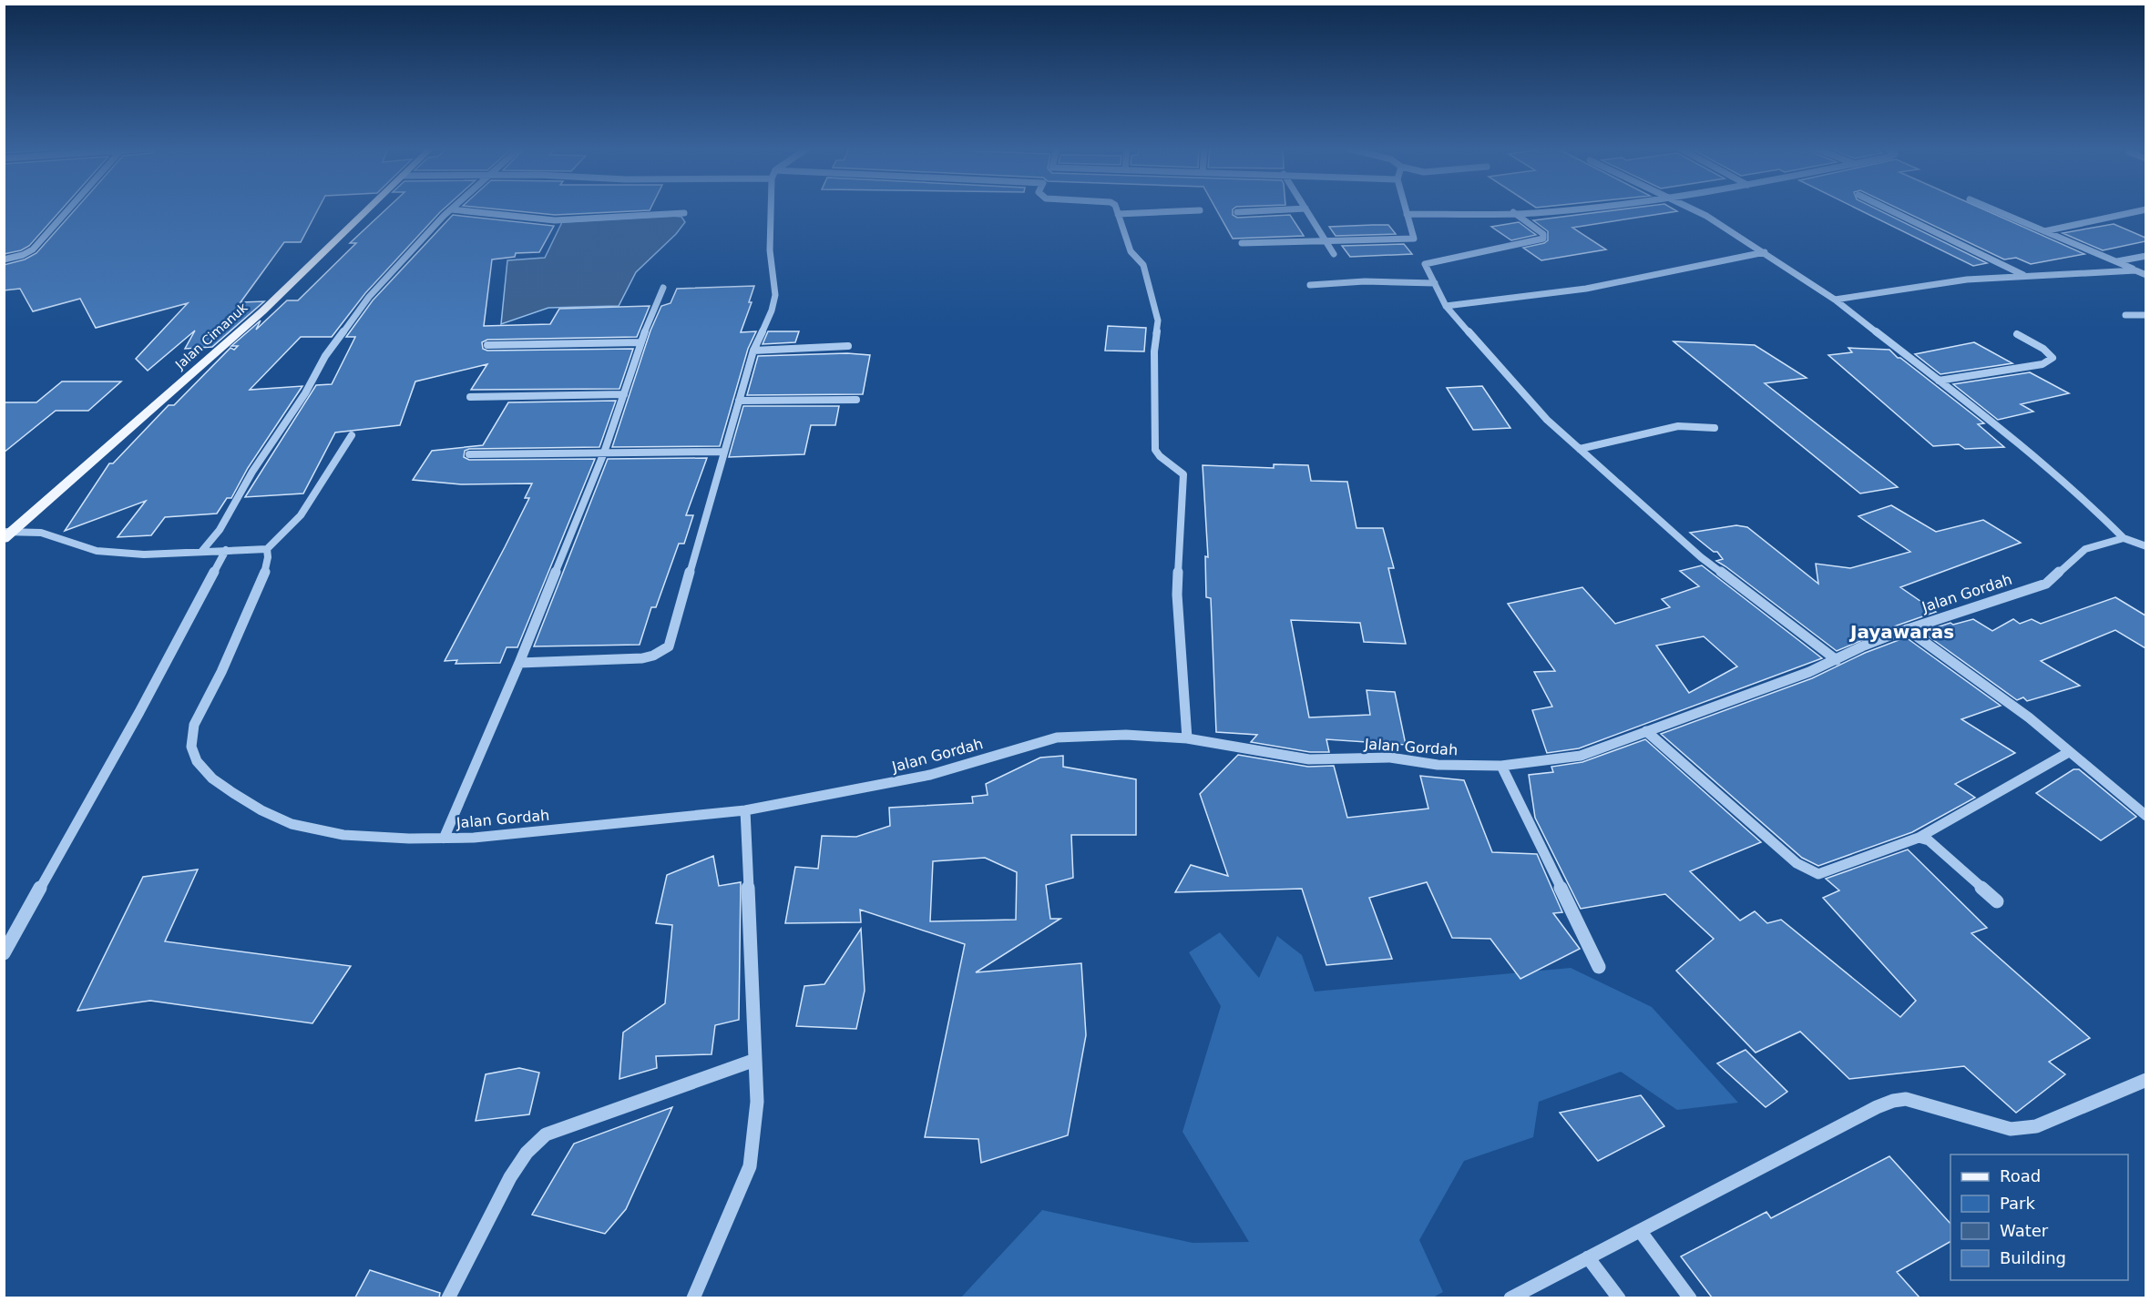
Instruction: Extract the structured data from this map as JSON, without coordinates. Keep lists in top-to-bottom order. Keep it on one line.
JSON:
{"streets":{"main road":["Jalan Cimanuk"],"street":["Jalan Gordah"]},"districts":["Jayawaras"],"legend":["Road","Park","Water","Building"]}
